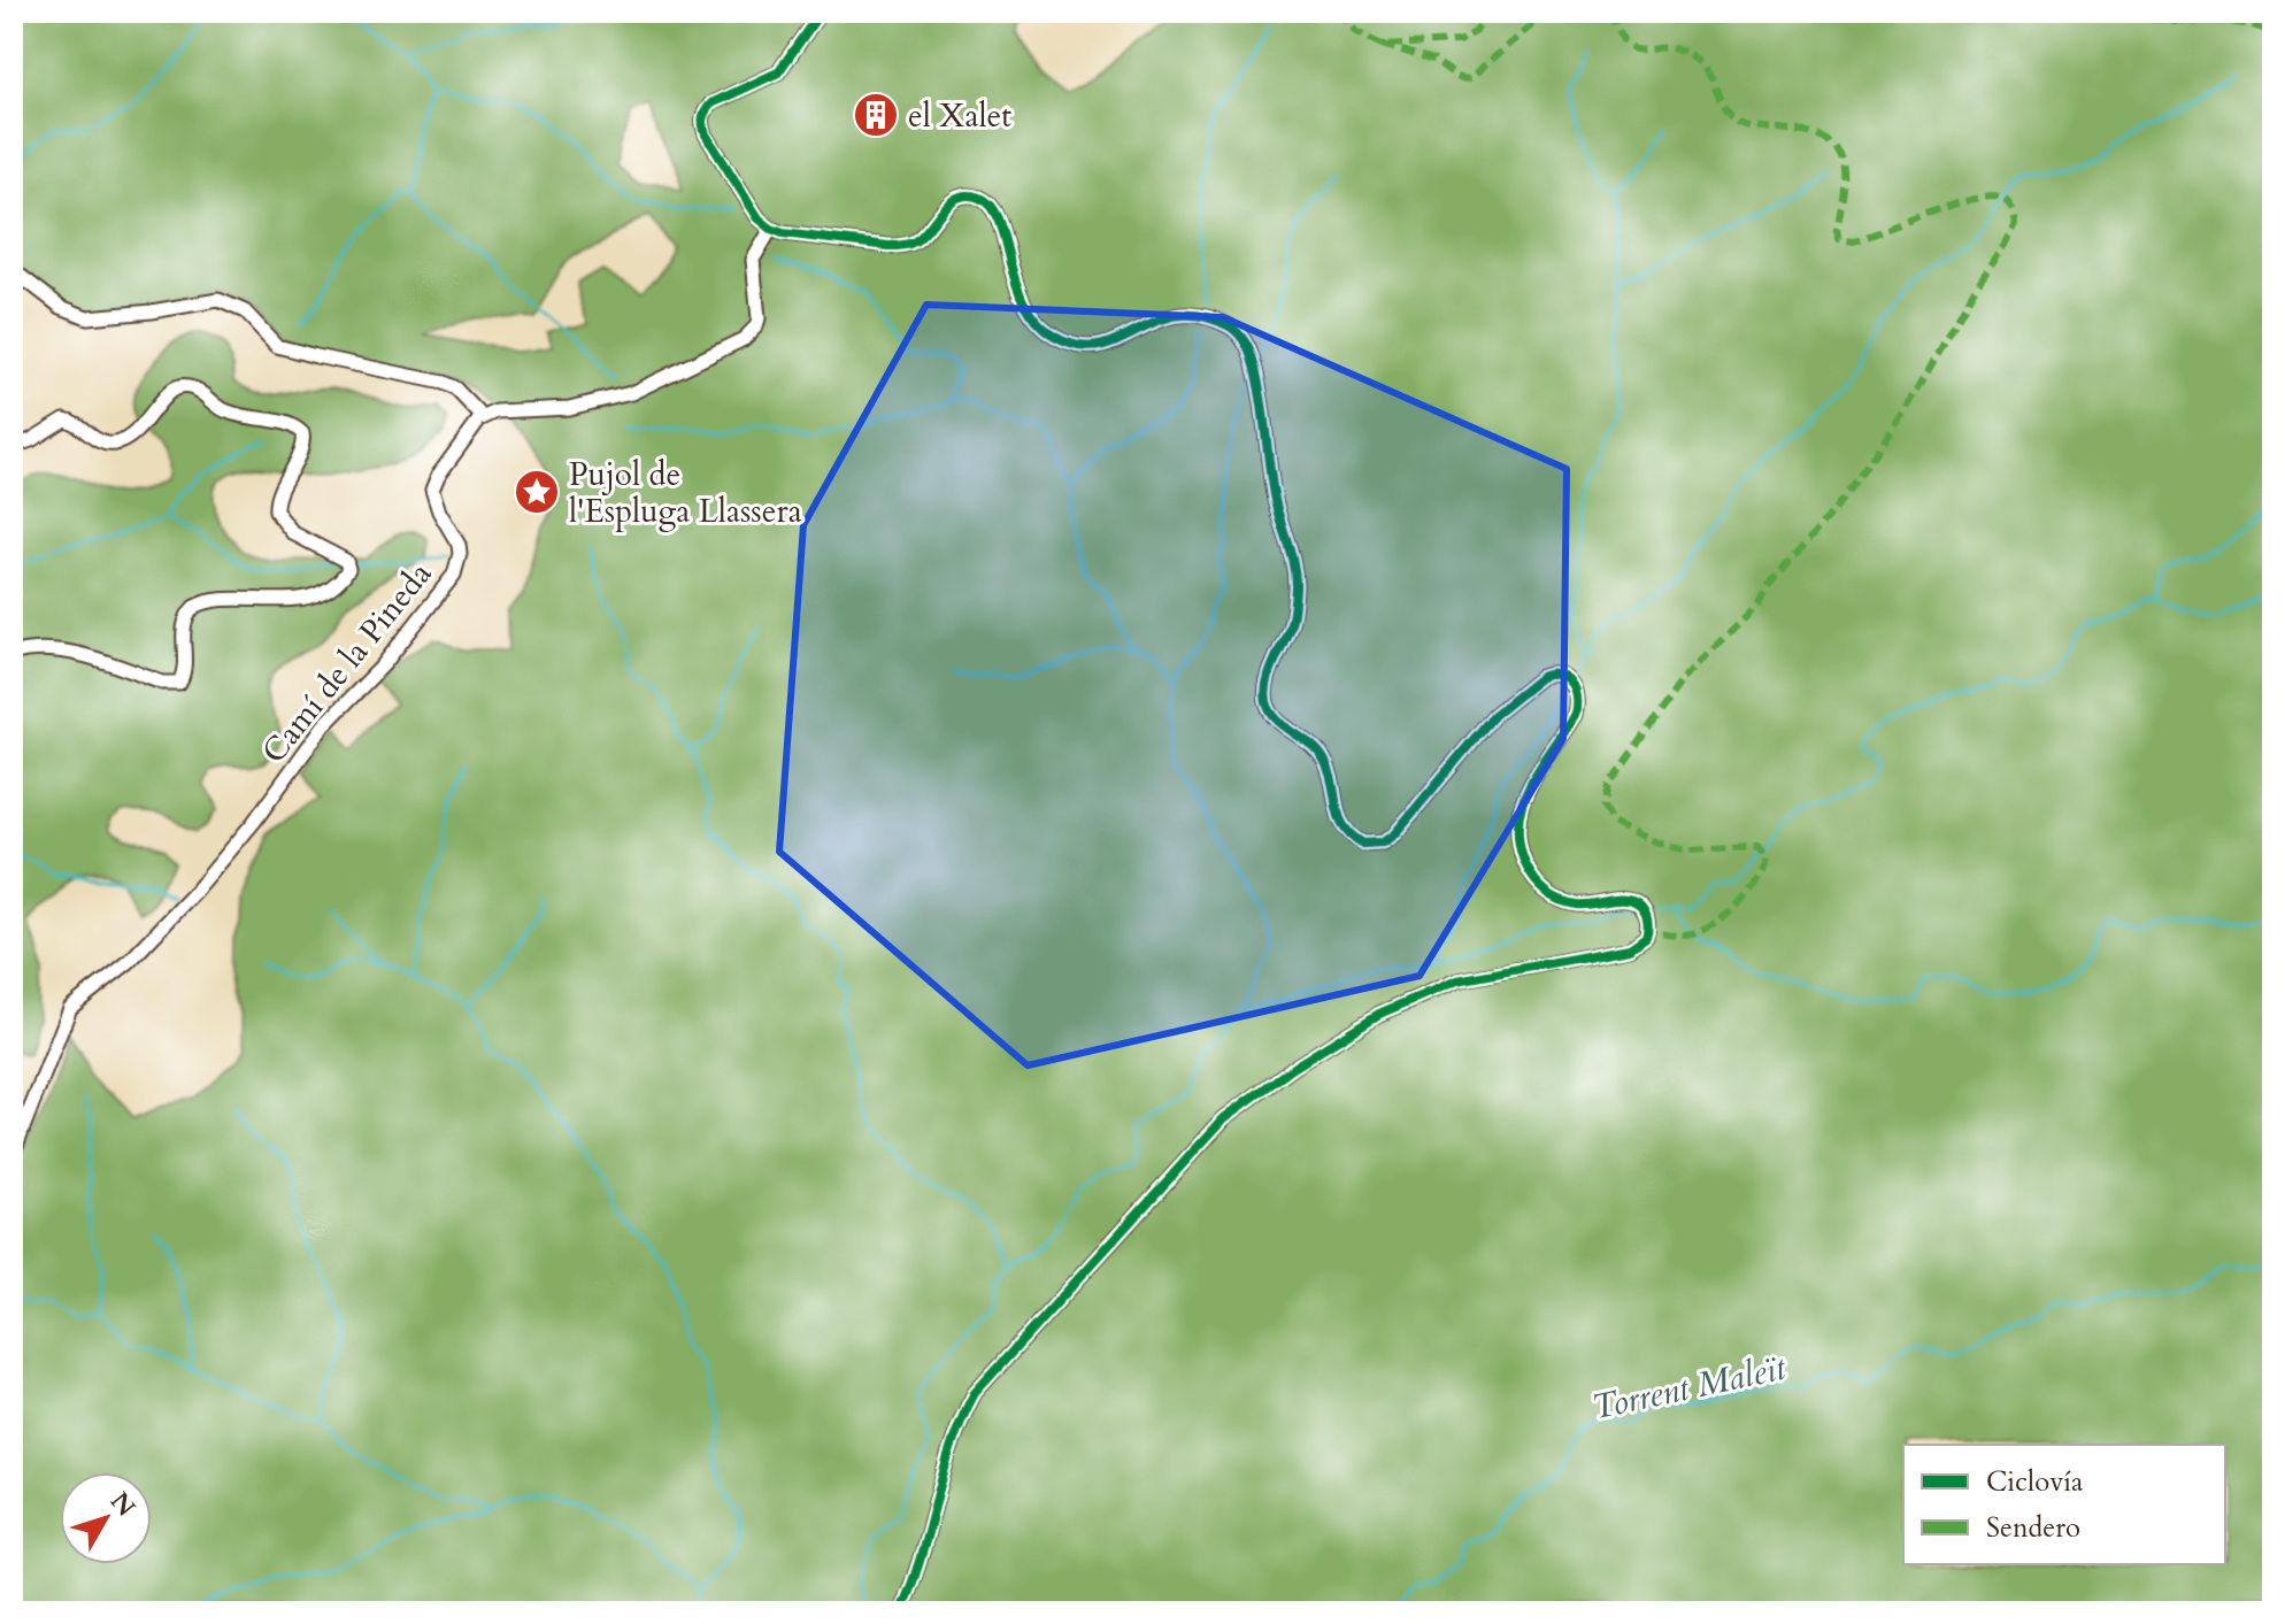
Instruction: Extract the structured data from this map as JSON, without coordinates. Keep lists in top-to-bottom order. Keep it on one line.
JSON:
{"streets":{"street":["Camí de la Pineda"]},"water":["Torrent Maleït"],"places":{"building":["el Xalet"],"place":["Pujol de l'Espluga Llassera"]},"legend":["Ciclovía","Sendero"],"north":"top right"}
